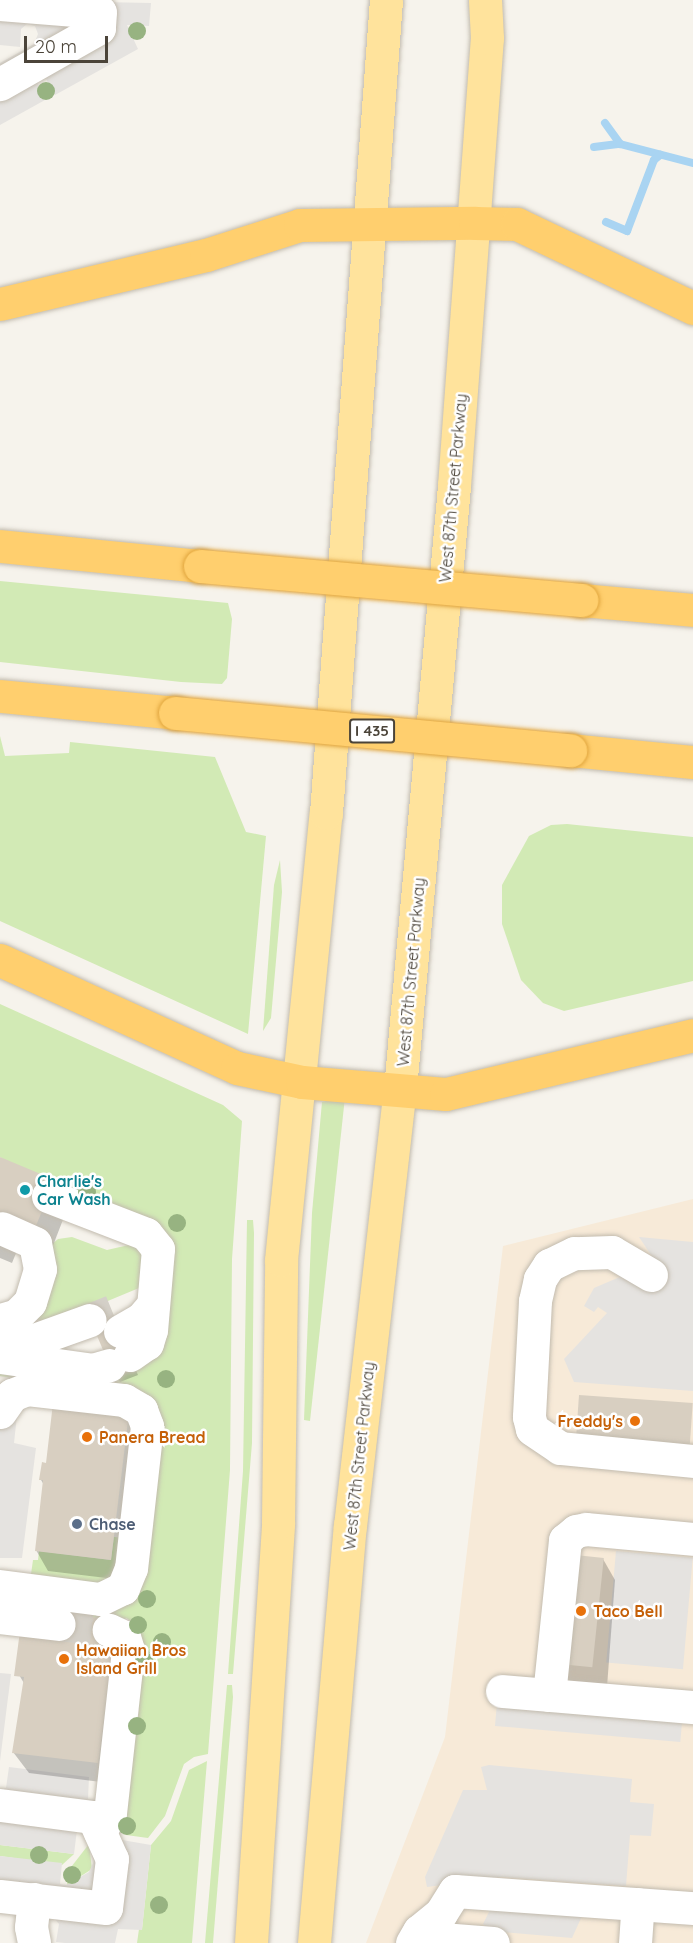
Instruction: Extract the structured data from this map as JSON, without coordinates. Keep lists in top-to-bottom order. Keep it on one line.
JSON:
{"streets":{"highway":["I 435"],"main road":["West 87th Street Parkway"]},"places":["Charlie's Car Wash","Freddy's","Panera Bread","Chase","Taco Bell","Hawaiian Bros Island Grill"],"scale_bar":"20 m"}
